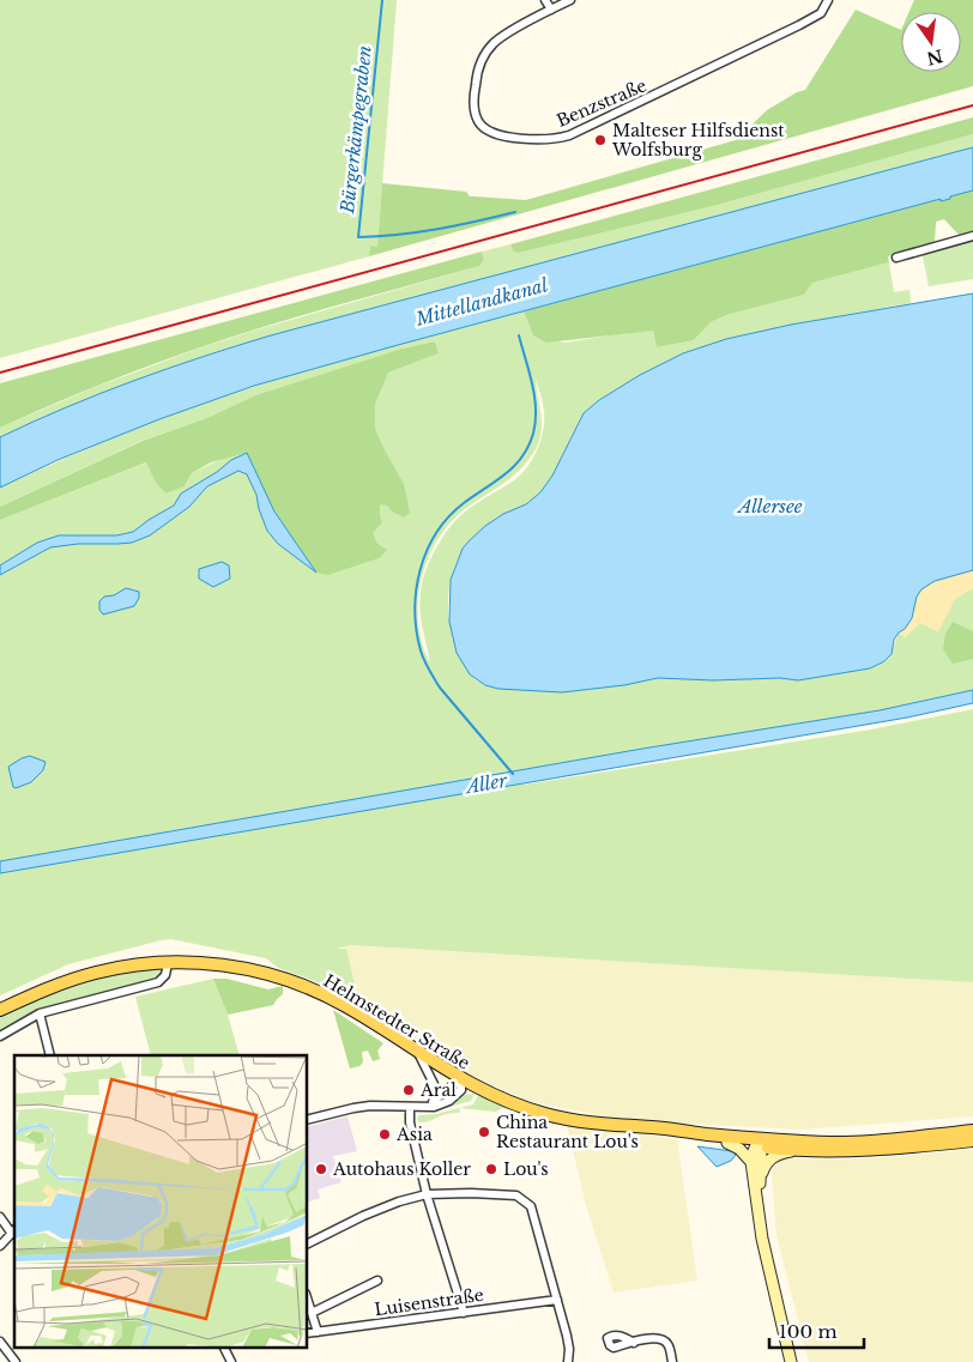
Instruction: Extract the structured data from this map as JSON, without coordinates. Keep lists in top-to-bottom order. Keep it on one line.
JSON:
{"streets":{"main road":["Helmstedter Straße"],"street":["Benzstraße","Luisenstraße"]},"water":["Bürgerkämpegraben","Mittellandkanal","Allersee","Aller"],"places":["Malteser Hilfsdienst Wolfsburg","Aral","China Restaurant Lou's","Asia","Autohaus Koller","Lou's"],"scale_bar":"100 m","north":"bottom"}
